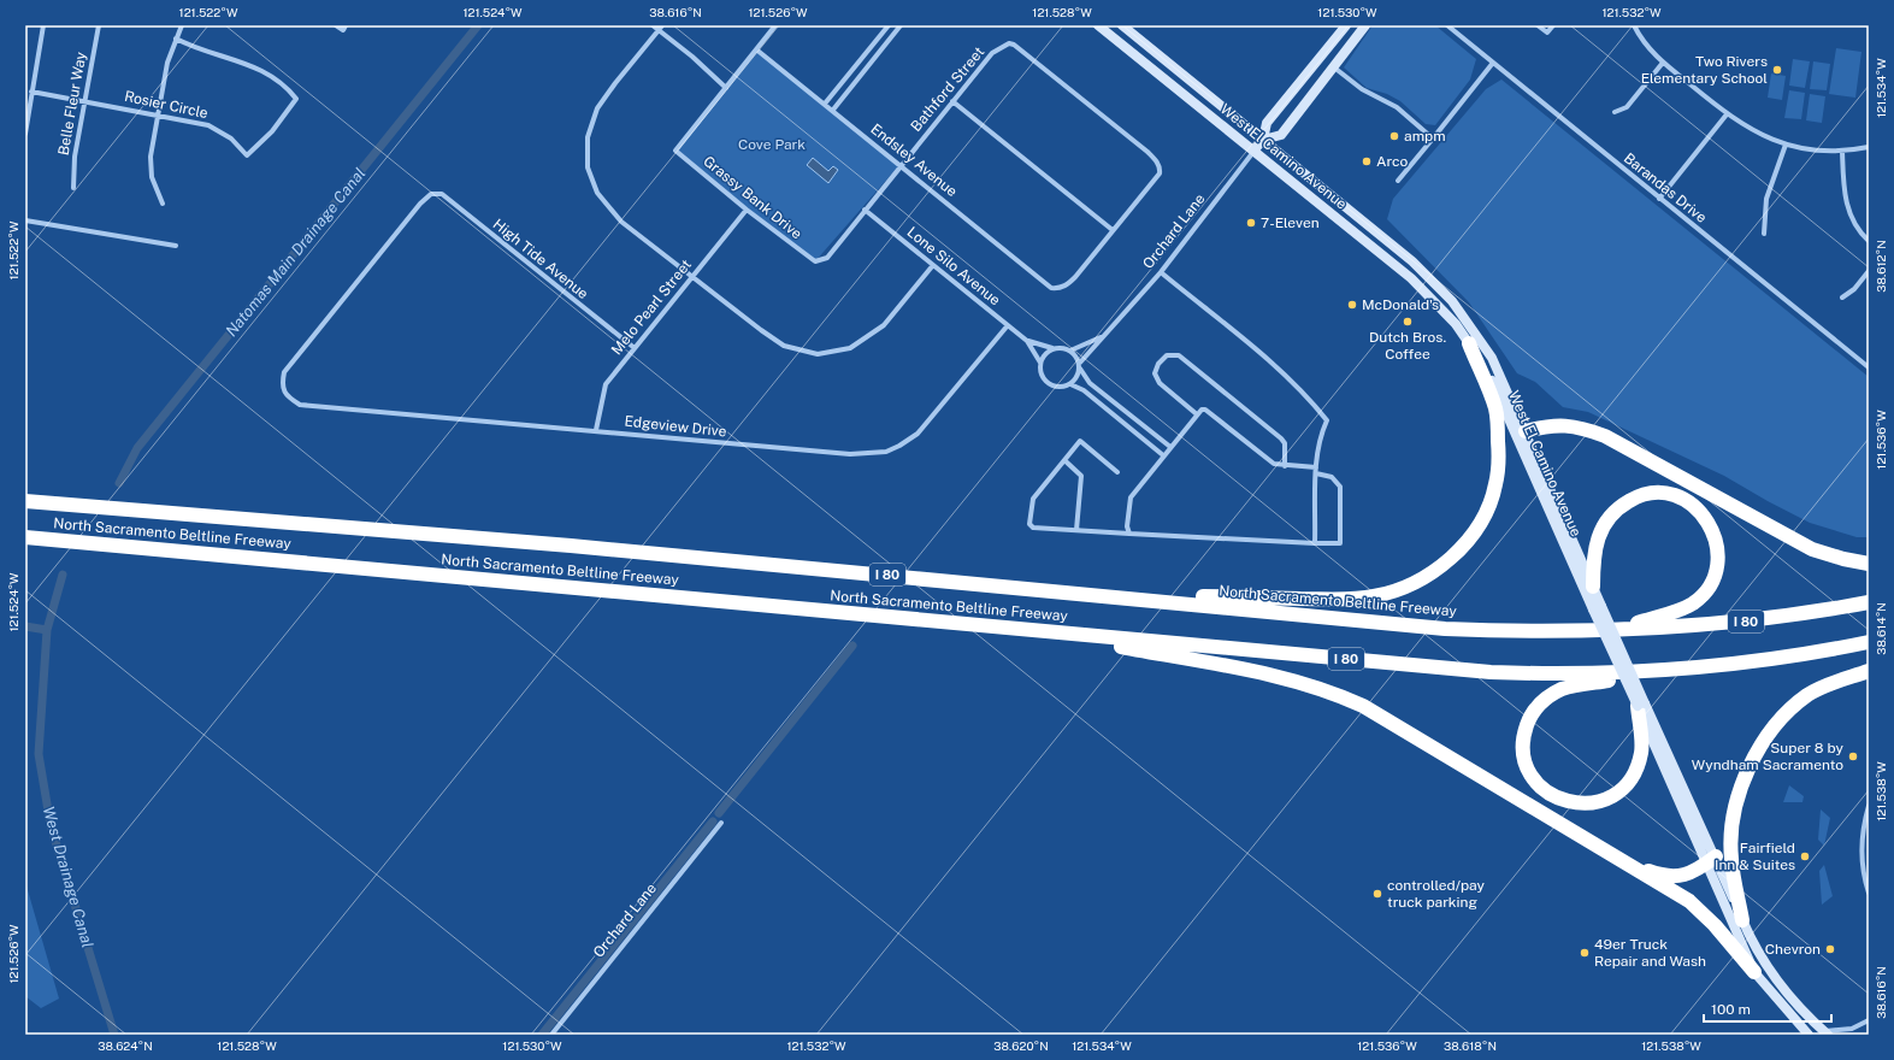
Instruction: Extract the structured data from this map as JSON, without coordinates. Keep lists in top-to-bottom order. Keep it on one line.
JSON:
{"streets":{"highway":["North Sacramento Beltline Freeway","I 80"],"main road":["West El Camino Avenue","Orchard Lane"],"street":["Bathford Street","Belle Fleur Way","Rosier Circle","Endsley Avenue","Barandas Drive","Grassy Bank Drive","High Tide Avenue","Lone Silo Avenue","Melo Pearl Street","Edgeview Drive"]},"crossings":[["Bathford Street","Endsley Avenue"],["Bathford Street","Grassy Bank Drive"],["Bathford Street","Lone Silo Avenue"],["Belle Fleur Way","Rosier Circle"],["West El Camino Avenue","Orchard Lane"],["Grassy Bank Drive","Melo Pearl Street"],["Orchard Lane","Lone Silo Avenue"],["High Tide Avenue","Melo Pearl Street"],["High Tide Avenue","Edgeview Drive"],["Lone Silo Avenue","Edgeview Drive"],["Melo Pearl Street","Edgeview Drive"]],"water":["Natomas Main Drainage Canal","West Drainage Canal"],"parks":["Cove Park"],"places":["Two Rivers Elementary School","ampm","Arco","7-Eleven","McDonald's","Dutch Bros. Coffee","Super 8 by Wyndham Sacramento","Fairfield Inn & Suites","controlled/pay truck parking","Chevron","49er Truck Repair and Wash"],"scale_bar":"100 m","coordinates":["121.522°W","121.524°W","38.616°N","121.526°W","121.528°W","121.530°W","121.532°W","121.534°W","38.612°N","121.536°W","38.614°N","121.538°W","38.624°N","38.620°N","38.618°N"]}
